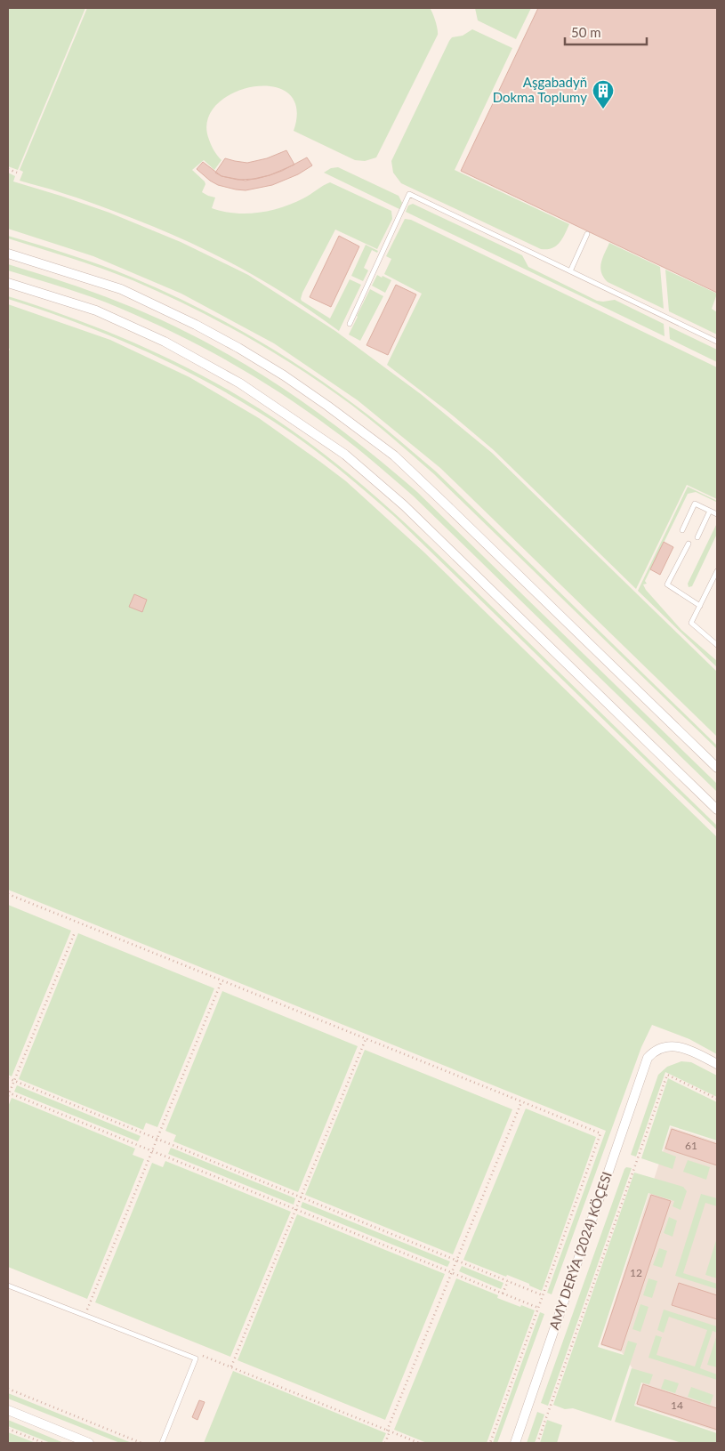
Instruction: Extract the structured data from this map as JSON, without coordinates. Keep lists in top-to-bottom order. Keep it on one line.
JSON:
{"streets":{"street":["AMY DERÝA (2024) KÖÇESI"]},"places":{"building":["Aşgabadyň Dokma Toplumy"]},"house_numbers":["61","12","14"],"scale_bar":"50 m"}
